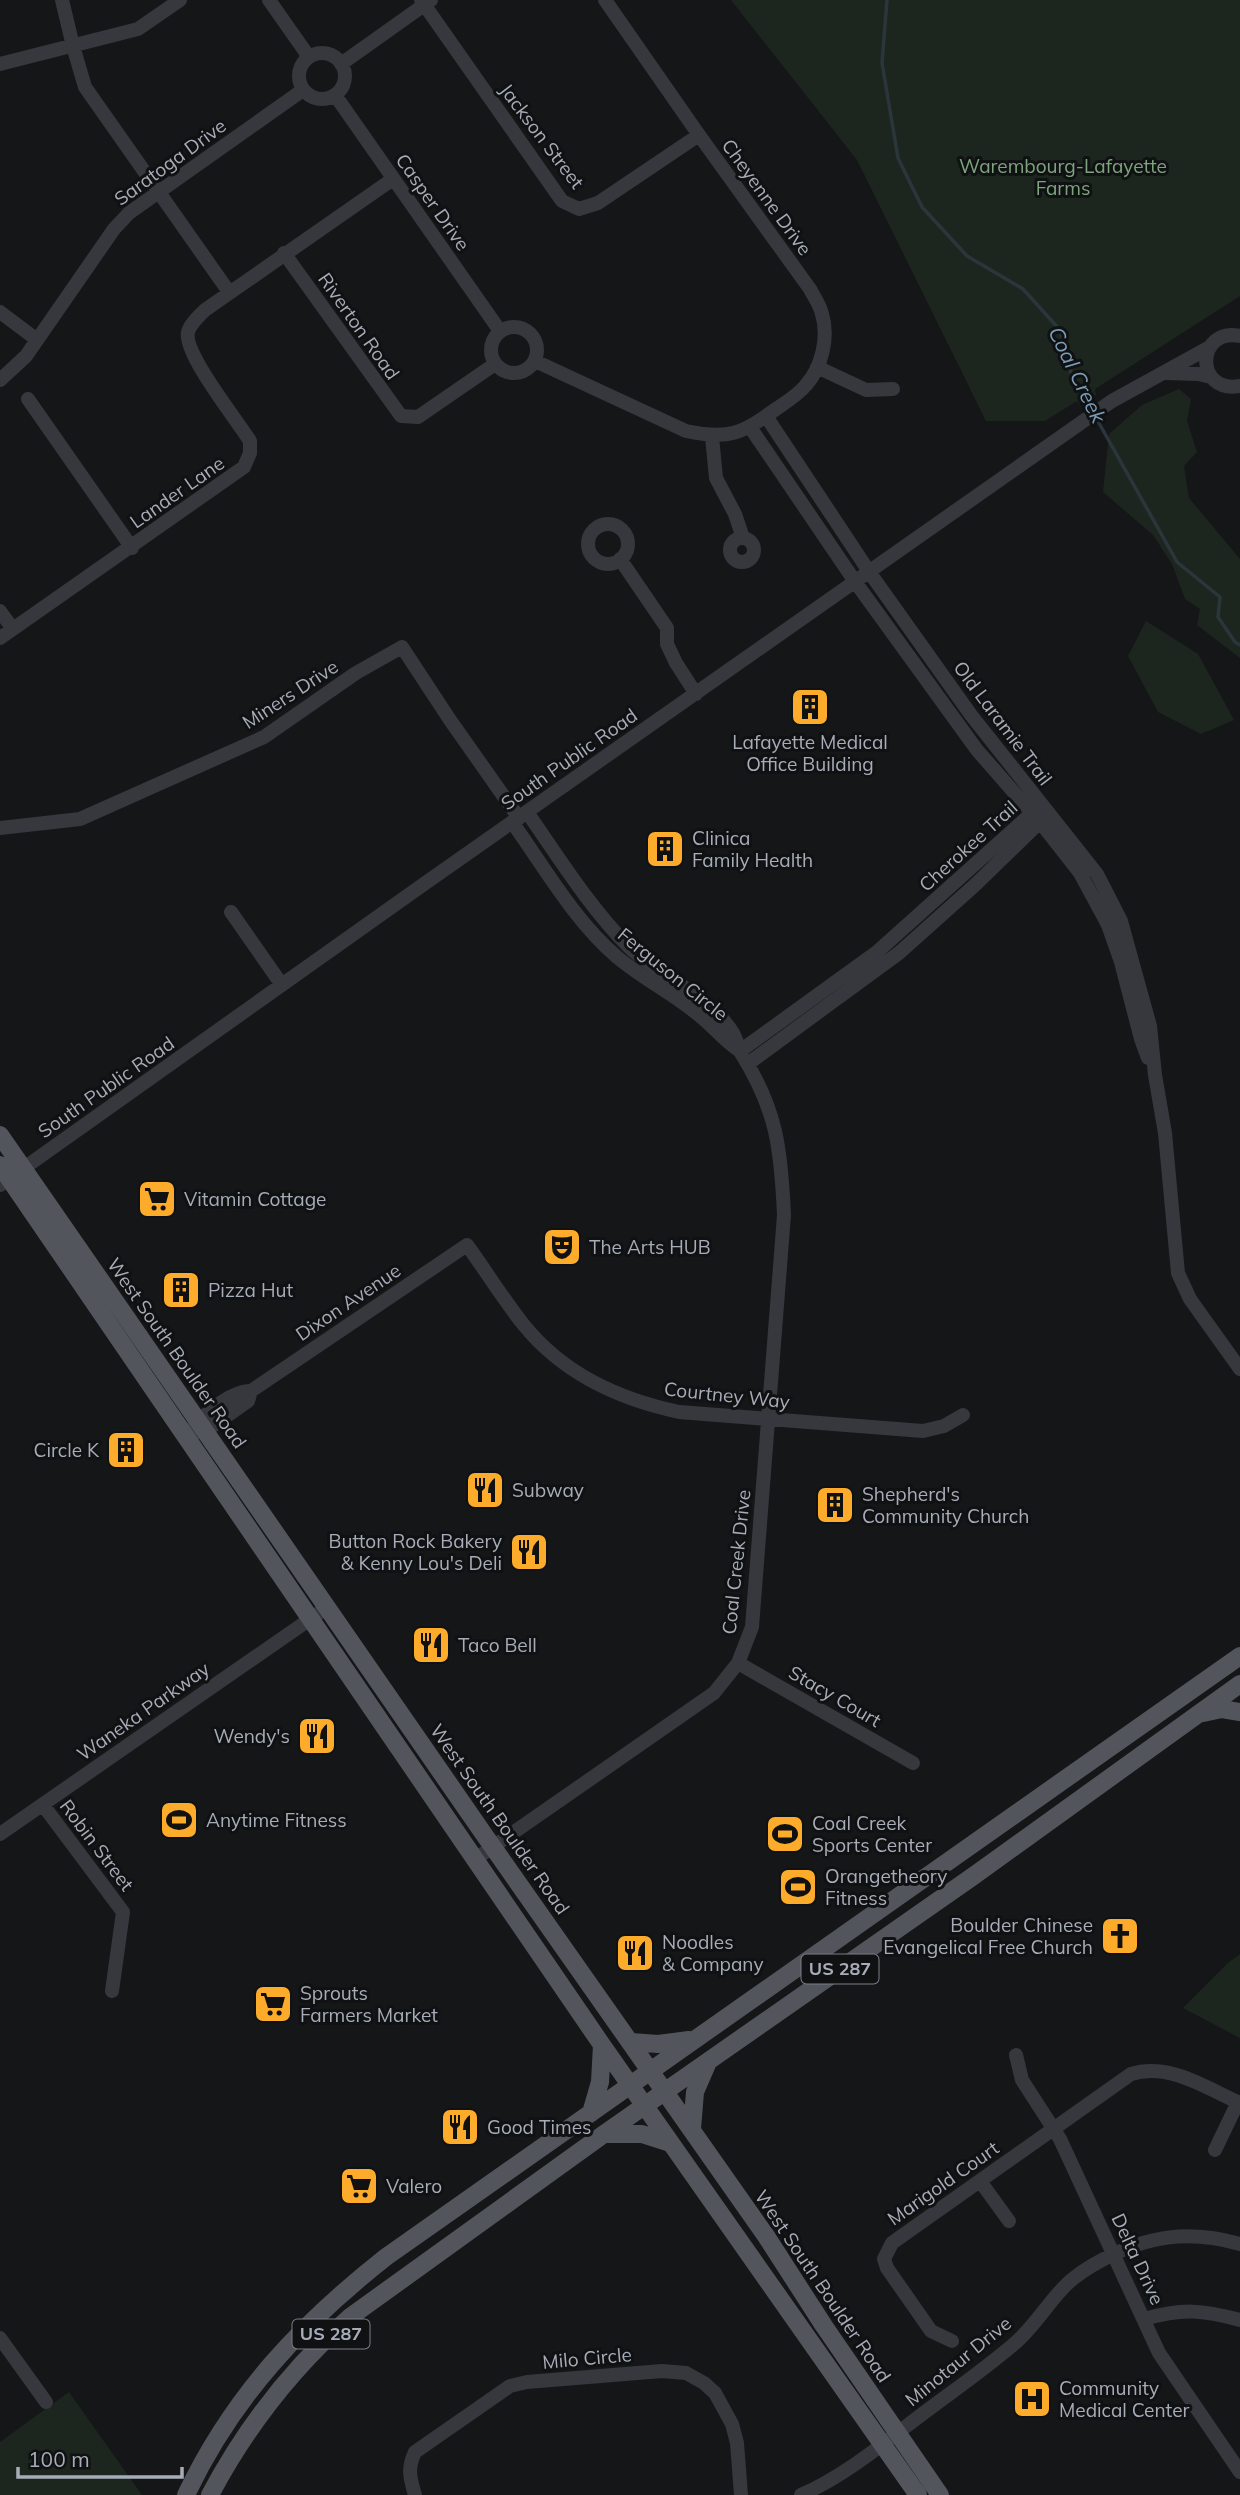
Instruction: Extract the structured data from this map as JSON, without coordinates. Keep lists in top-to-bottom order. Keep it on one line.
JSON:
{"streets":{"main road":["West South Boulder Road","US 287"],"street":["Jackson Street","Saratoga Drive","Cheyenne Drive","Casper Drive","Riverton Road","Lander Lane","Miners Drive","Old Laramie Trail","South Public Road","Cherokee Trail","Ferguson Circle","Dixon Avenue","Courtney Way","Coal Creek Drive","Stacy Court","Waneka Parkway","Robin Street","Marigold Court","Delta Drive","Milo Circle","Minotaur Drive"]},"crossings":[["Jackson Street","Cheyenne Drive"],["Saratoga Drive","Casper Drive"],["Cheyenne Drive","Old Laramie Trail"],["Casper Drive","Riverton Road"],["Casper Drive","Lander Lane"],["Riverton Road","Lander Lane"],["Miners Drive","South Public Road"],["Miners Drive","Ferguson Circle"],["Old Laramie Trail","South Public Road"],["Old Laramie Trail","Cherokee Trail"],["South Public Road","Ferguson Circle"],["South Public Road","West South Boulder Road"],["Cherokee Trail","Ferguson Circle"],["Ferguson Circle","Coal Creek Drive"],["Dixon Avenue","West South Boulder Road"],["Dixon Avenue","Courtney Way"],["West South Boulder Road","Coal Creek Drive"],["West South Boulder Road","Waneka Parkway"],["West South Boulder Road","US 287"],["West South Boulder Road","Minotaur Drive"],["Courtney Way","Coal Creek Drive"],["Coal Creek Drive","Stacy Court"],["Waneka Parkway","Robin Street"],["Marigold Court","Delta Drive"],["Delta Drive","Minotaur Drive"]],"water":["Coal Creek"],"parks":["Warembourg-Lafayette Farms"],"places":{"building":["Lafayette Medical Office Building","Clinica Family Health","Pizza Hut","Circle K","Shepherd's Community Church"],"supermarket":["Vitamin Cottage","Sprouts Farmers Market","Valero"],"theatre":["The Arts HUB"],"restaurant":["Subway","Button Rock Bakery & Kenny Lou's Deli","Taco Bell","Wendy's","Noodles & Company","Good Times"],"sports":["Anytime Fitness","Coal Creek Sports Center","Orangetheory Fitness"],"church":["Boulder Chinese Evangelical Free Church"],"hospital":["Community Medical Center"]},"scale_bar":"100 m"}
